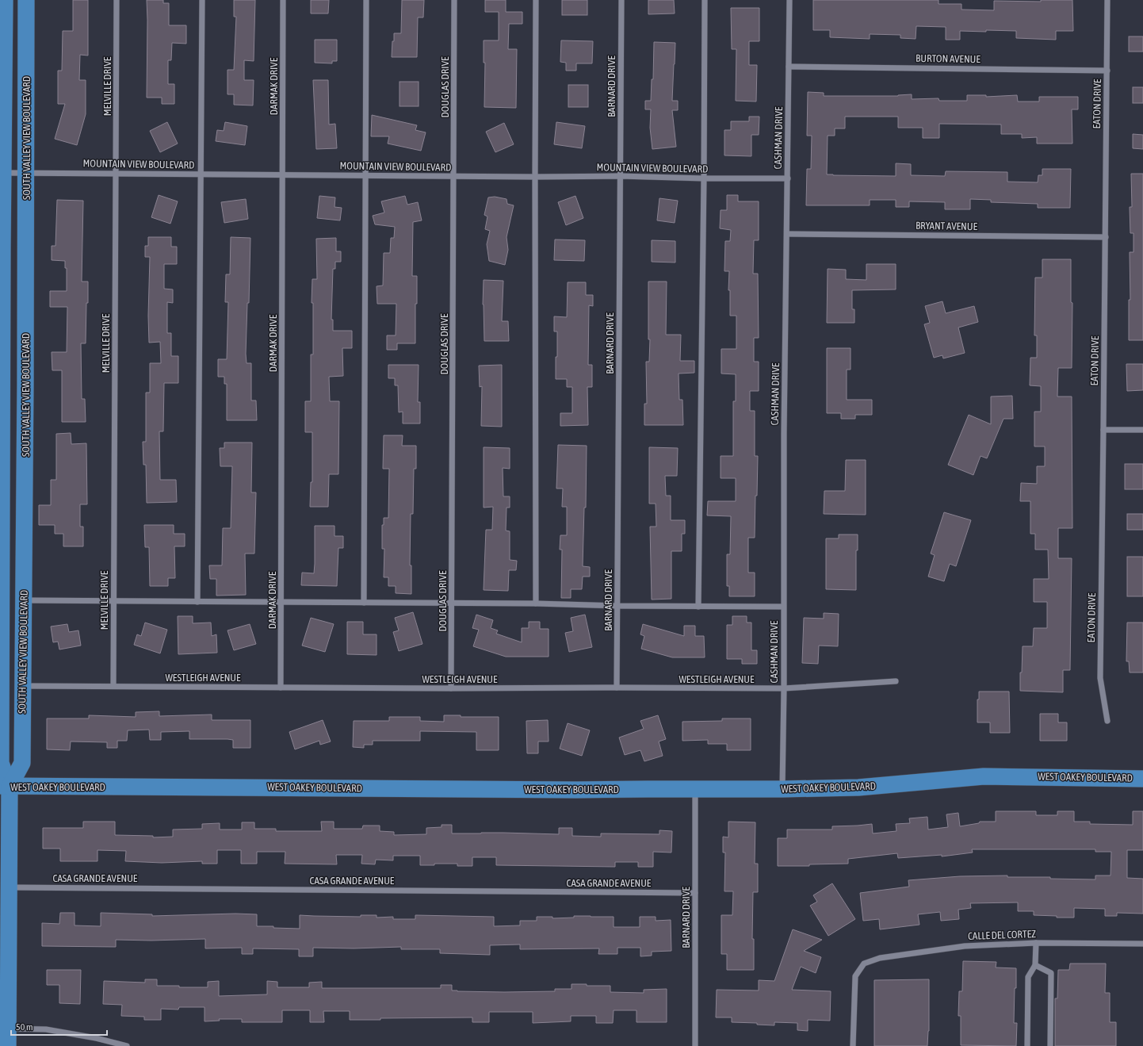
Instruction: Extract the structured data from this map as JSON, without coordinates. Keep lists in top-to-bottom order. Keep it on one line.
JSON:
{"streets":{"main road":["SOUTH VALLEY VIEW BOULEVARD","WEST OAKEY BOULEVARD"],"street":["BURTON AVENUE","MELVILLE DRIVE","DARMAK DRIVE","BARNARD DRIVE","DOUGLAS DRIVE","EATON DRIVE","CASHMAN DRIVE","MOUNTAIN VIEW BOULEVARD","BRYANT AVENUE","WESTLEIGH AVENUE","CASA GRANDE AVENUE","CALLE DEL CORTEZ"]},"crossings":[["BURTON AVENUE","EATON DRIVE"],["BURTON AVENUE","CASHMAN DRIVE"],["MELVILLE DRIVE","MOUNTAIN VIEW BOULEVARD"],["MELVILLE DRIVE","WESTLEIGH AVENUE"],["DARMAK DRIVE","MOUNTAIN VIEW BOULEVARD"],["DARMAK DRIVE","WESTLEIGH AVENUE"],["BARNARD DRIVE","MOUNTAIN VIEW BOULEVARD"],["BARNARD DRIVE","WESTLEIGH AVENUE"],["BARNARD DRIVE","WEST OAKEY BOULEVARD"],["BARNARD DRIVE","CASA GRANDE AVENUE"],["DOUGLAS DRIVE","MOUNTAIN VIEW BOULEVARD"],["DOUGLAS DRIVE","WESTLEIGH AVENUE"],["EATON DRIVE","BRYANT AVENUE"],["SOUTH VALLEY VIEW BOULEVARD","MOUNTAIN VIEW BOULEVARD"],["SOUTH VALLEY VIEW BOULEVARD","WESTLEIGH AVENUE"],["SOUTH VALLEY VIEW BOULEVARD","WEST OAKEY BOULEVARD"],["SOUTH VALLEY VIEW BOULEVARD","CASA GRANDE AVENUE"],["CASHMAN DRIVE","MOUNTAIN VIEW BOULEVARD"],["CASHMAN DRIVE","BRYANT AVENUE"],["CASHMAN DRIVE","WESTLEIGH AVENUE"],["CASHMAN DRIVE","WEST OAKEY BOULEVARD"]],"scale_bar":"50 m"}
